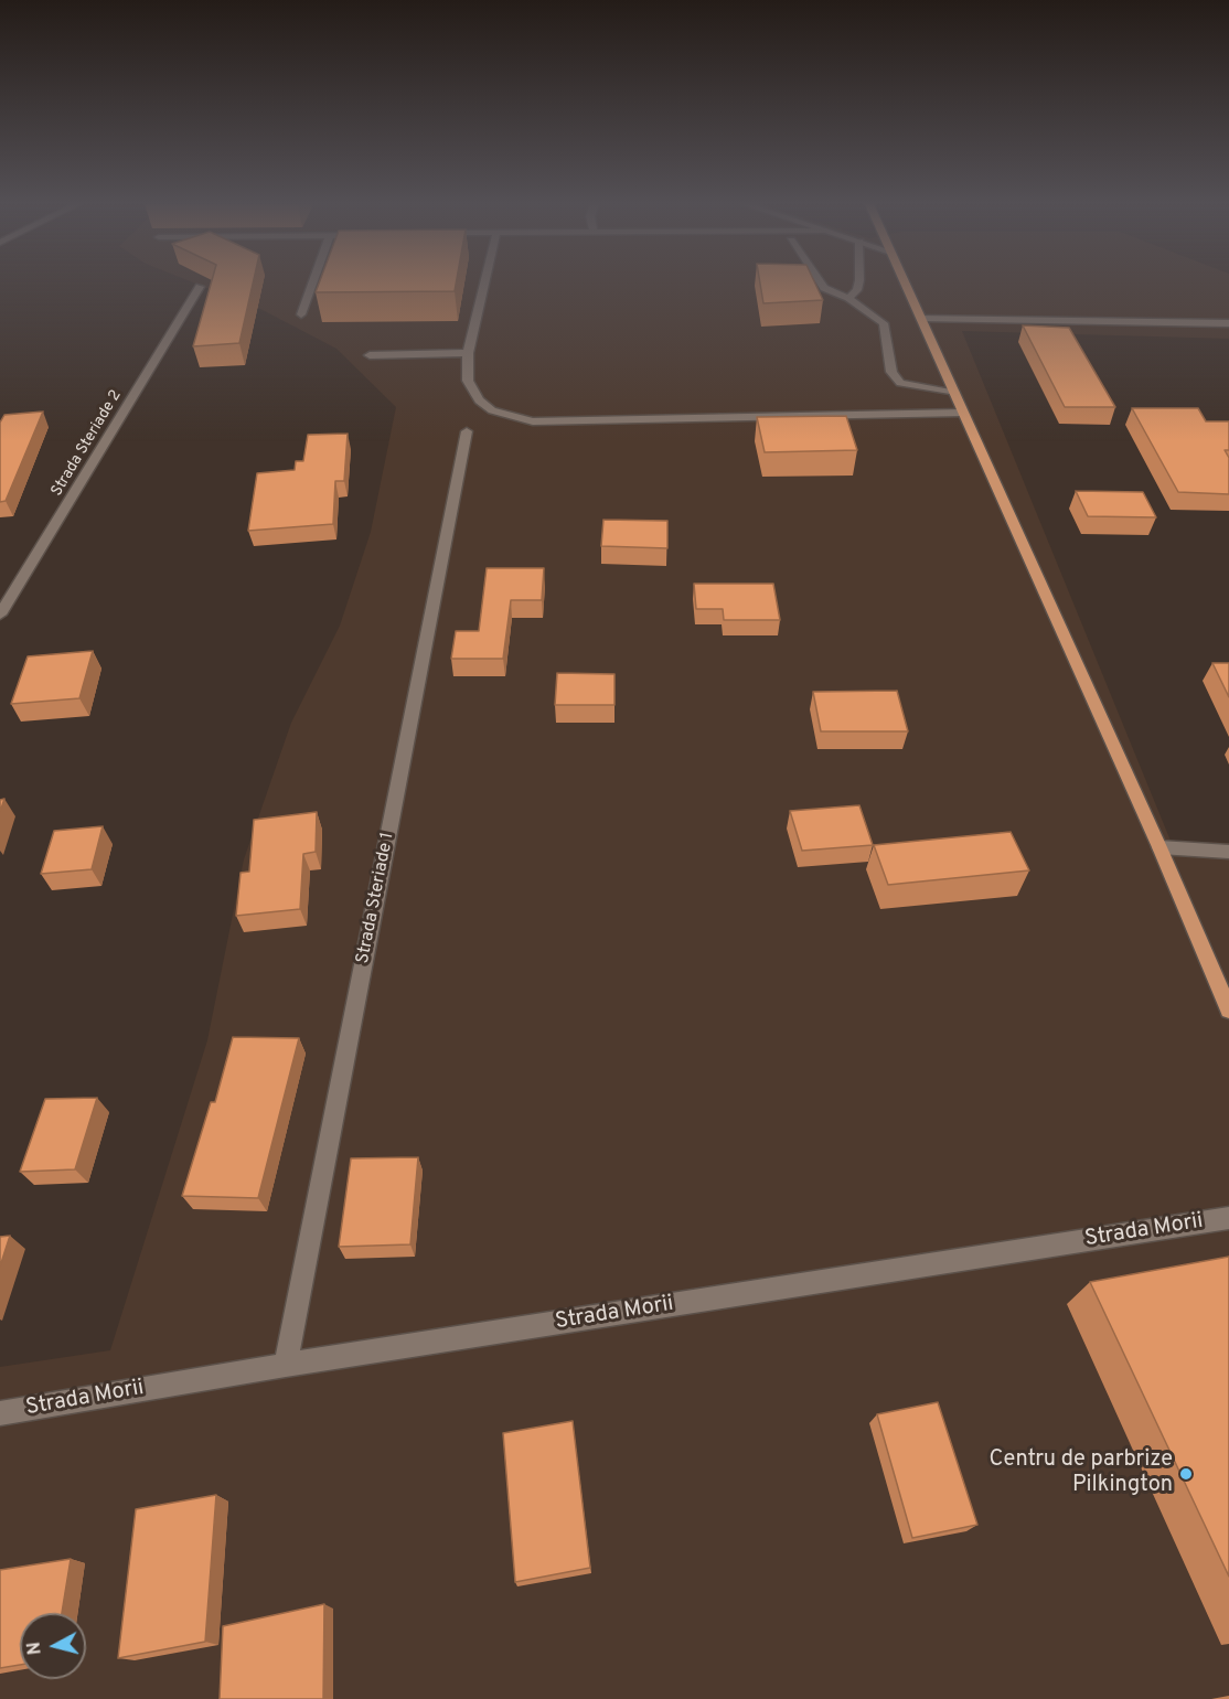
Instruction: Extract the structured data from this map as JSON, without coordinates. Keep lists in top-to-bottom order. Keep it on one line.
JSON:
{"streets":{"street":["Strada Steriade 2","Strada Steriade 1","Strada Morii"]},"crossings":[["Strada Steriade 1","Strada Morii"]],"places":["Centru de parbrize Pilkington"],"north":"left"}
